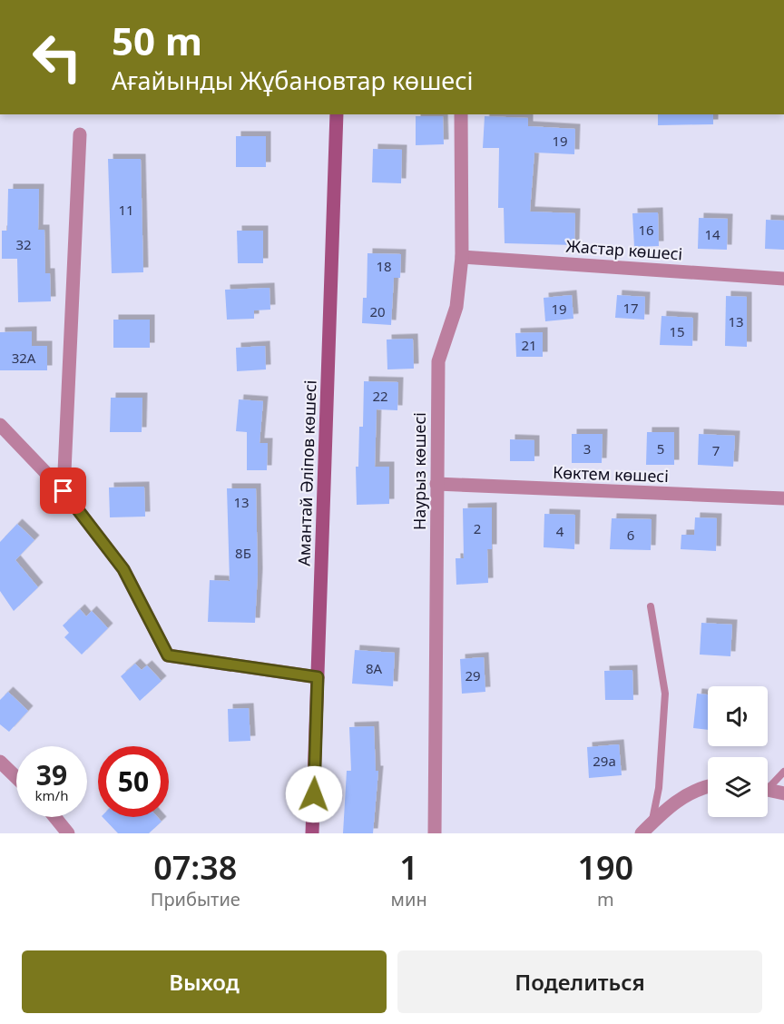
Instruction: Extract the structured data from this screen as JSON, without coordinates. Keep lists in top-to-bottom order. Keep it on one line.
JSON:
{"streets":{"main road":["Амантай Әліпов көшесі"],"street":["Жастар көшесі","Наурыз көшесі","Көктем көшесі"]},"crossings":[["Жастар көшесі","Наурыз көшесі"],["Наурыз көшесі","Көктем көшесі"]],"house_numbers":["19","11","16","14","32","18","17","19","20","13","15","21","32А","22","3","5","7","13","2","4","6","8Б","8А","29","29а"],"page":{"turn":["50 m","Ағайынды Жұбановтар көшесі"],"speed":"39 km/h","limit":"50","eta":["07:38","Прибытие","1","мин","190","m"],"buttons":["Выход","Поделиться"]}}
